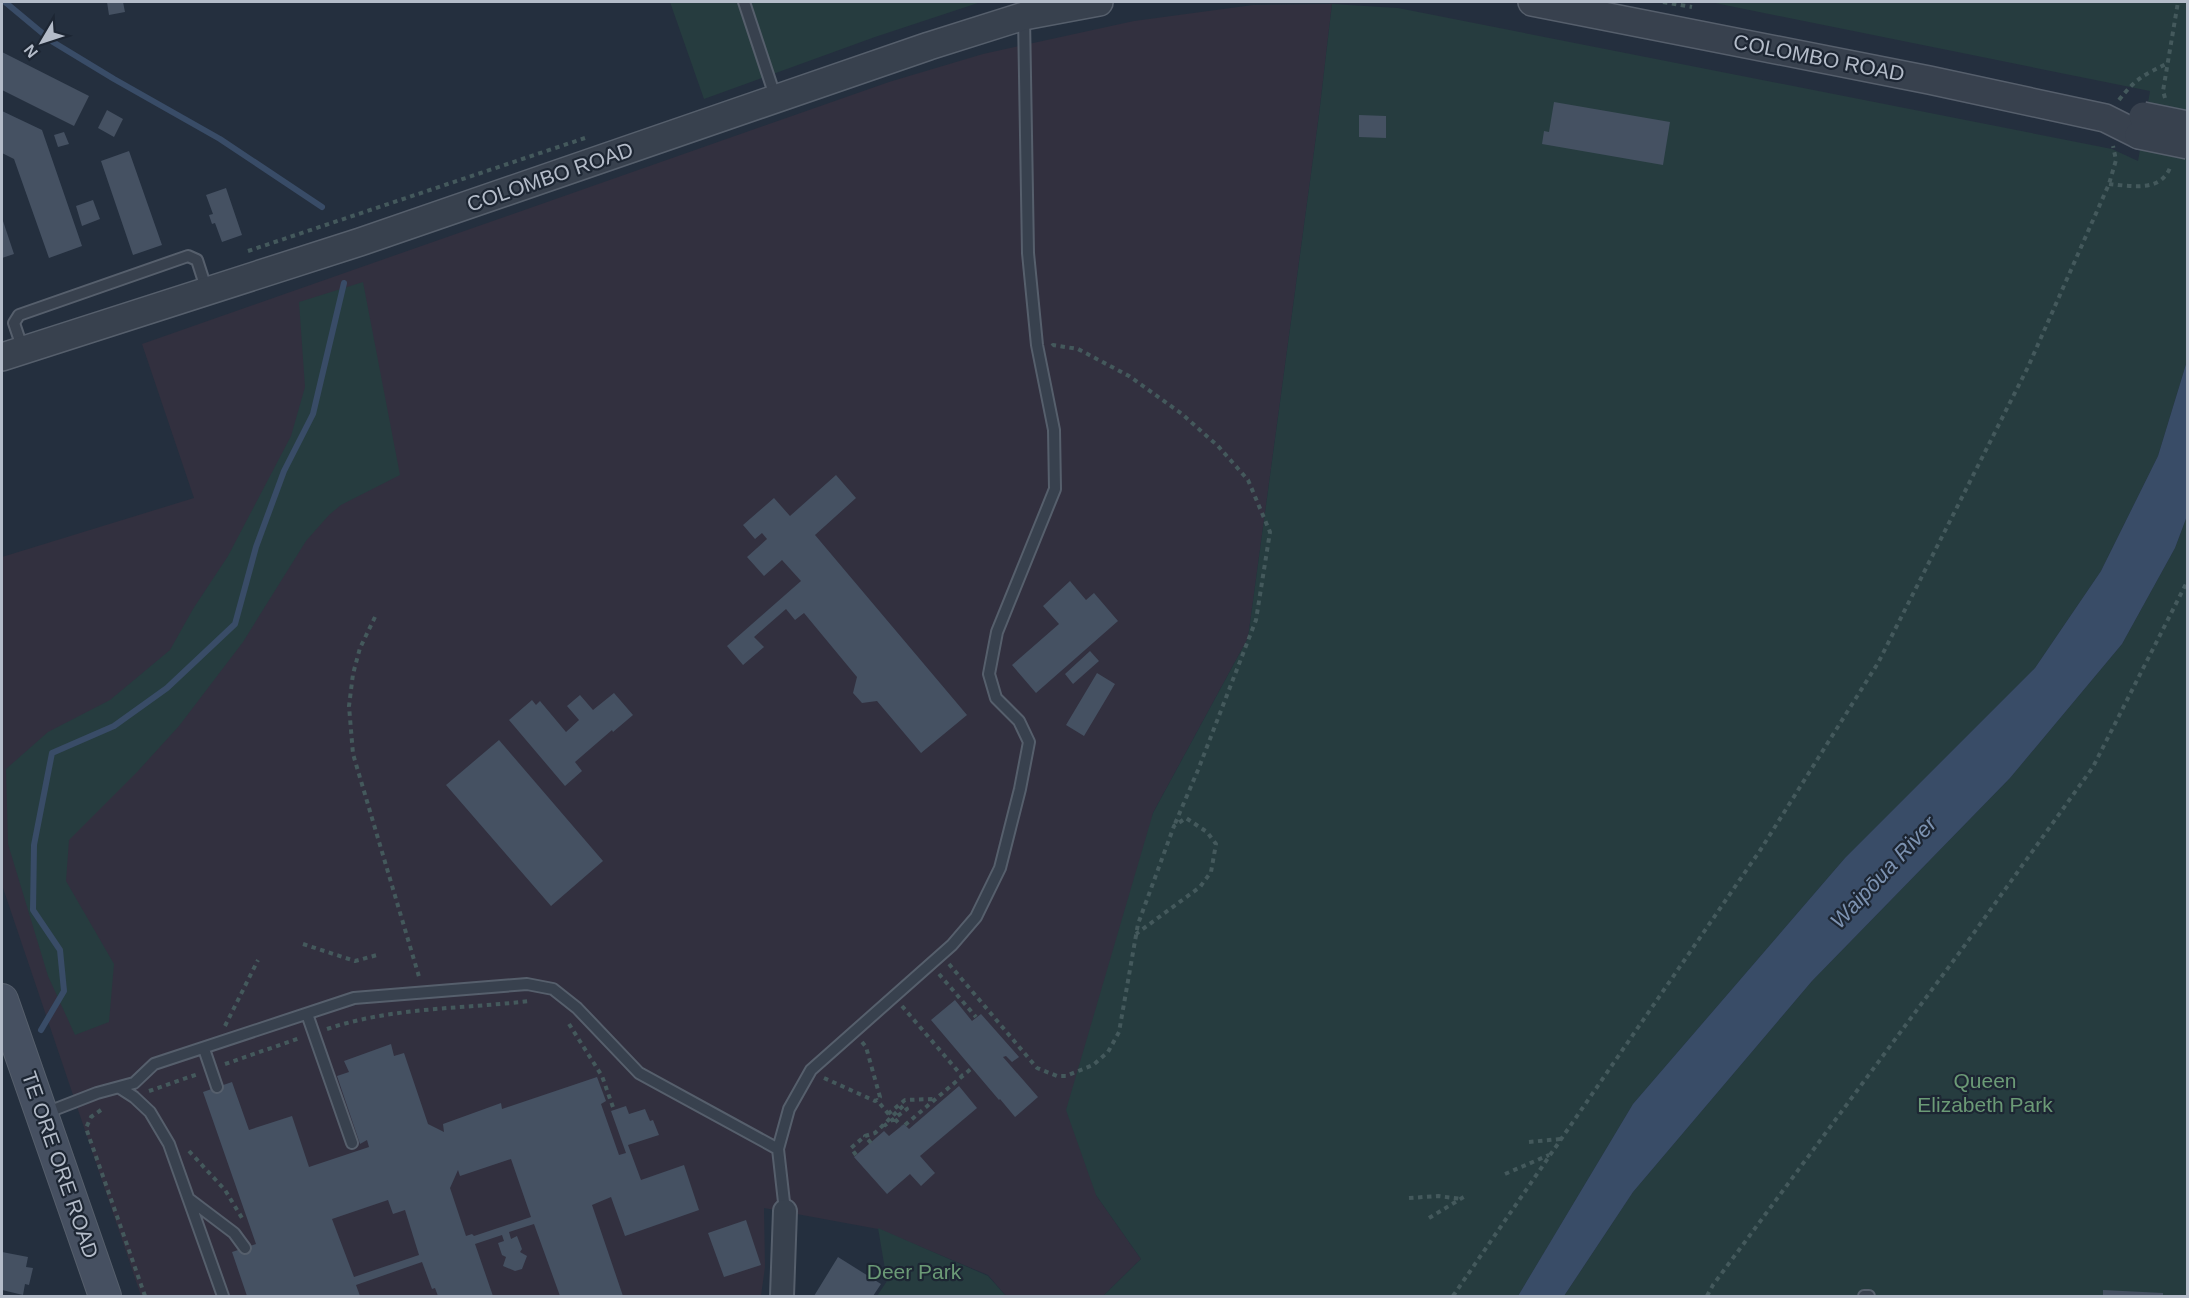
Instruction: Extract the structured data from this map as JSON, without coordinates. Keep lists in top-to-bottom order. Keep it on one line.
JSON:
{"streets":{"main road":["TE ORE ORE ROAD"],"street":["COLOMBO ROAD"]},"water":["Waipōua River"],"parks":["Queen Elizabeth Park","Deer Park"],"north":"bottom left"}
